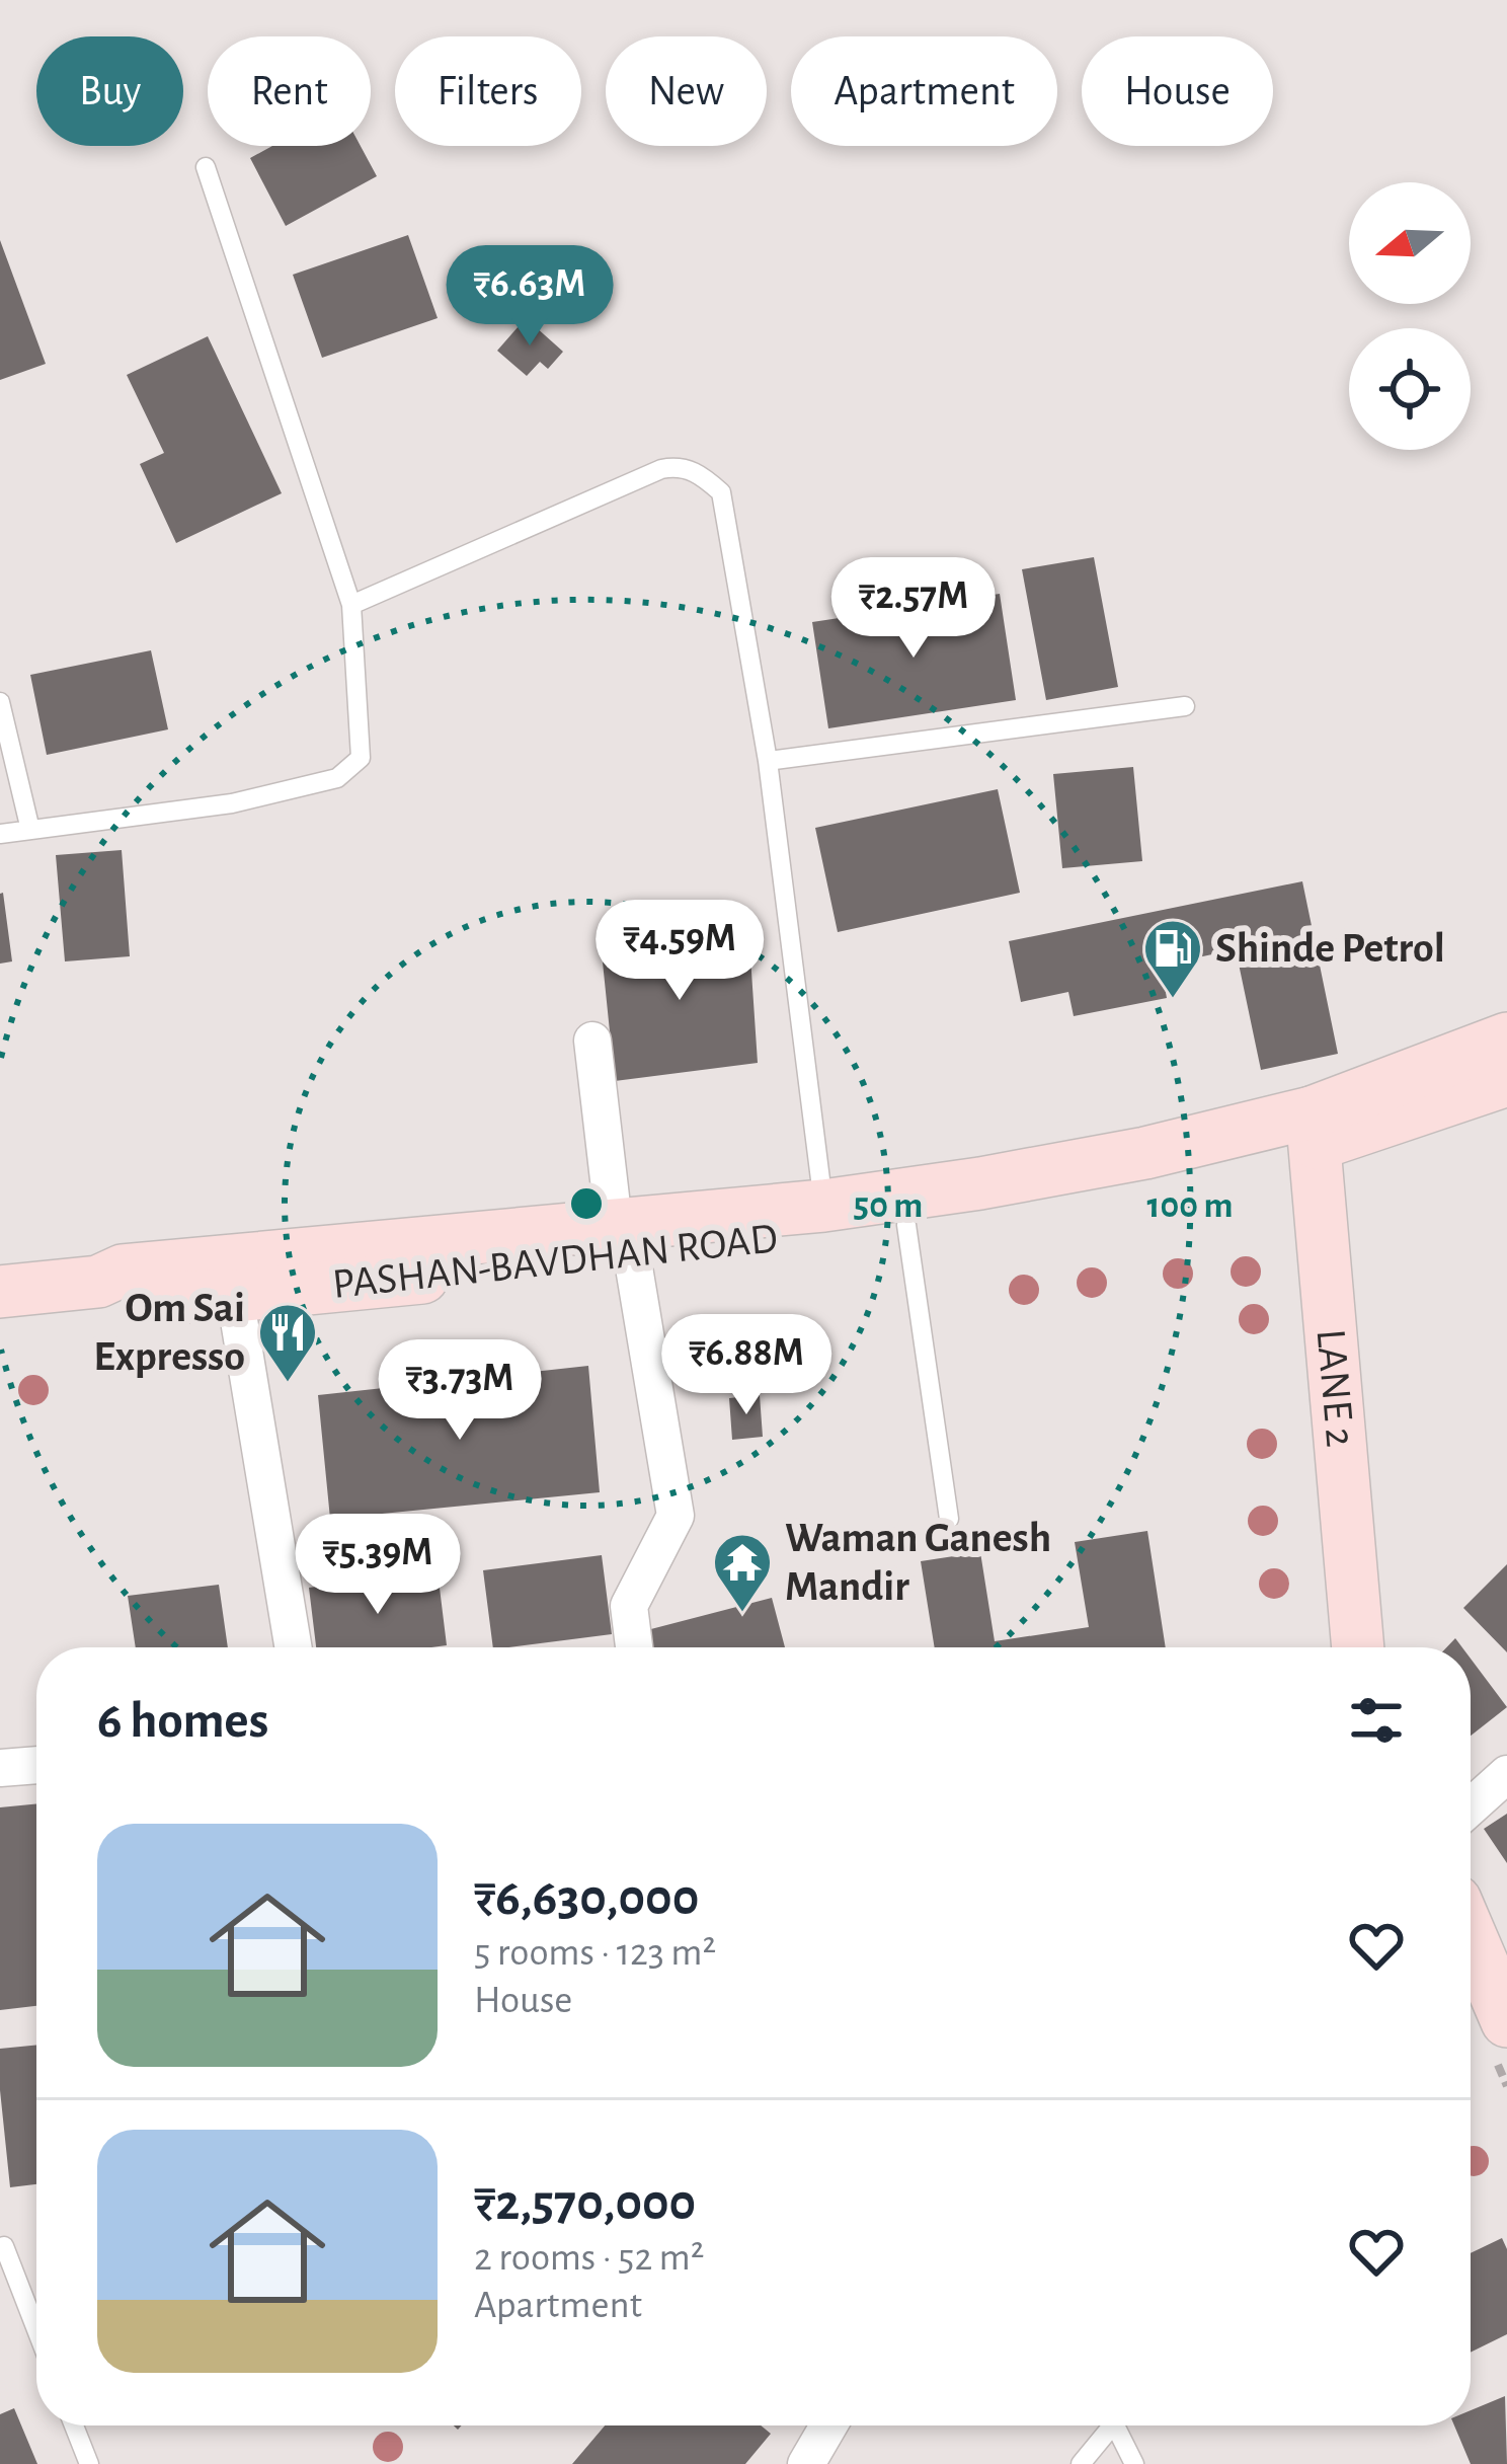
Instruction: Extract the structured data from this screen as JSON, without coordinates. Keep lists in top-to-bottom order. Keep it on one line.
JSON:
{"streets":{"main road":["PASHAN-BAVDHAN ROAD","LANE 2"]},"crossings":[["PASHAN-BAVDHAN ROAD","LANE 2"]],"places":{"fuel station":["Shinde Petrol"],"restaurant":["Om Sai Expresso"],"temple":["Waman Ganesh Mandir"]},"north":"left","page":{"chip":["Buy","Rent","Filters","New","Apartment","House"],"price":["₹6.63M","₹2.57M","₹4.59M","₹6.88M","₹3.73M","₹5.39M"],"heading":"6 homes","list":[{"name":"₹6,630,000","note":"5 rooms · 123 m² · House"},{"name":"₹2,570,000","note":"2 rooms · 52 m² · Apartment"}]},"rings":["50 m","100 m"]}
